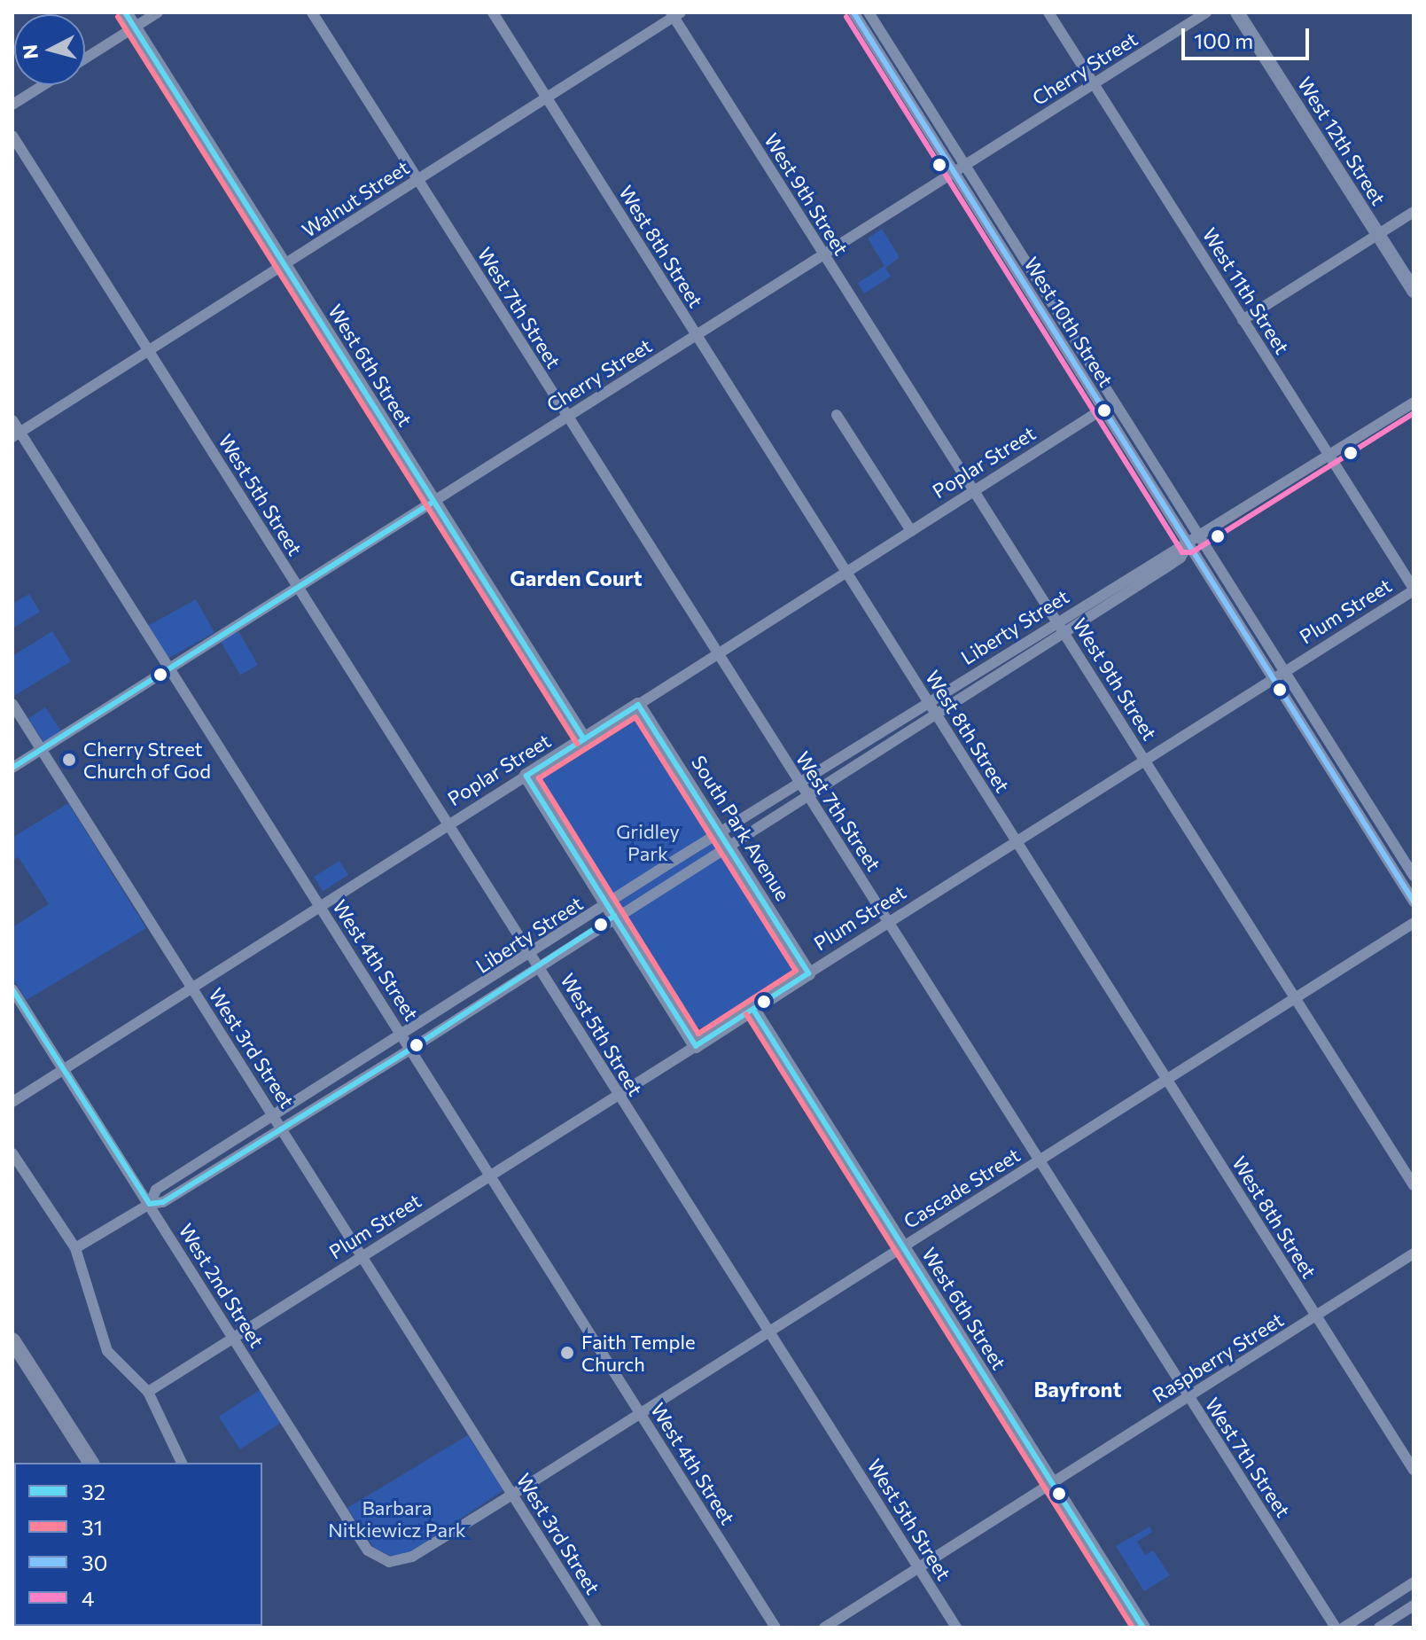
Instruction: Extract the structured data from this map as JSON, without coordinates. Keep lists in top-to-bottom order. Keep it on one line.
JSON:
{"streets":{"main road":["West 12th Street","West 6th Street","Poplar Street","Plum Street","South Park Avenue"],"street":["Cherry Street","West 9th Street","Walnut Street","West 8th Street","West 11th Street","West 7th Street","West 10th Street","West 5th Street","Liberty Street","West 4th Street","West 3rd Street","Cascade Street","West 2nd Street","Raspberry Street"]},"crossings":[["Cherry Street","West 9th Street"],["Cherry Street","West 8th Street"],["Cherry Street","West 11th Street"],["Cherry Street","West 7th Street"],["Cherry Street","West 10th Street"],["Cherry Street","West 6th Street"],["Cherry Street","West 5th Street"],["Cherry Street","West 4th Street"],["Cherry Street","West 3rd Street"],["West 9th Street","Walnut Street"],["West 9th Street","Poplar Street"],["West 9th Street","Plum Street"],["West 9th Street","Liberty Street"],["West 9th Street","Cascade Street"],["Walnut Street","West 8th Street"],["Walnut Street","West 7th Street"],["Walnut Street","West 6th Street"],["Walnut Street","West 5th Street"],["Walnut Street","West 4th Street"],["West 8th Street","Poplar Street"],["West 8th Street","Plum Street"],["West 8th Street","Liberty Street"],["West 8th Street","Cascade Street"],["West 8th Street","Raspberry Street"],["West 11th Street","Plum Street"],["West 11th Street","Liberty Street"],["West 7th Street","Poplar Street"],["West 7th Street","Plum Street"],["West 7th Street","Liberty Street"],["West 7th Street","Cascade Street"],["West 7th Street","Raspberry Street"],["West 10th Street","Poplar Street"],["West 10th Street","Plum Street"],["West 10th Street","Liberty Street"],["West 6th Street","Poplar Street"],["West 6th Street","Plum Street"],["West 6th Street","Cascade Street"],["West 6th Street","Raspberry Street"],["Poplar Street","West 5th Street"],["Poplar Street","South Park Avenue"],["Poplar Street","West 4th Street"],["Poplar Street","West 3rd Street"],["Poplar Street","West 2nd Street"],["West 5th Street","Plum Street"],["West 5th Street","Liberty Street"],["West 5th Street","Cascade Street"],["West 5th Street","Raspberry Street"],["Plum Street","South Park Avenue"],["Plum Street","West 4th Street"],["Plum Street","West 3rd Street"],["Plum Street","West 2nd Street"],["Liberty Street","South Park Avenue"],["Liberty Street","West 4th Street"],["Liberty Street","West 3rd Street"],["Liberty Street","West 2nd Street"],["West 4th Street","Cascade Street"],["West 3rd Street","Cascade Street"],["Cascade Street","West 2nd Street"]],"districts":["Garden Court","Bayfront"],"parks":["Gridley Park","Barbara Nitkiewicz Park"],"places":["Cherry Street Church of God","Faith Temple Church"],"lines":["transit line 32","transit line 30","transit line 31","transit line 4"],"legend":["32","31","30","4"],"scale_bar":"100 m","north":"left"}
